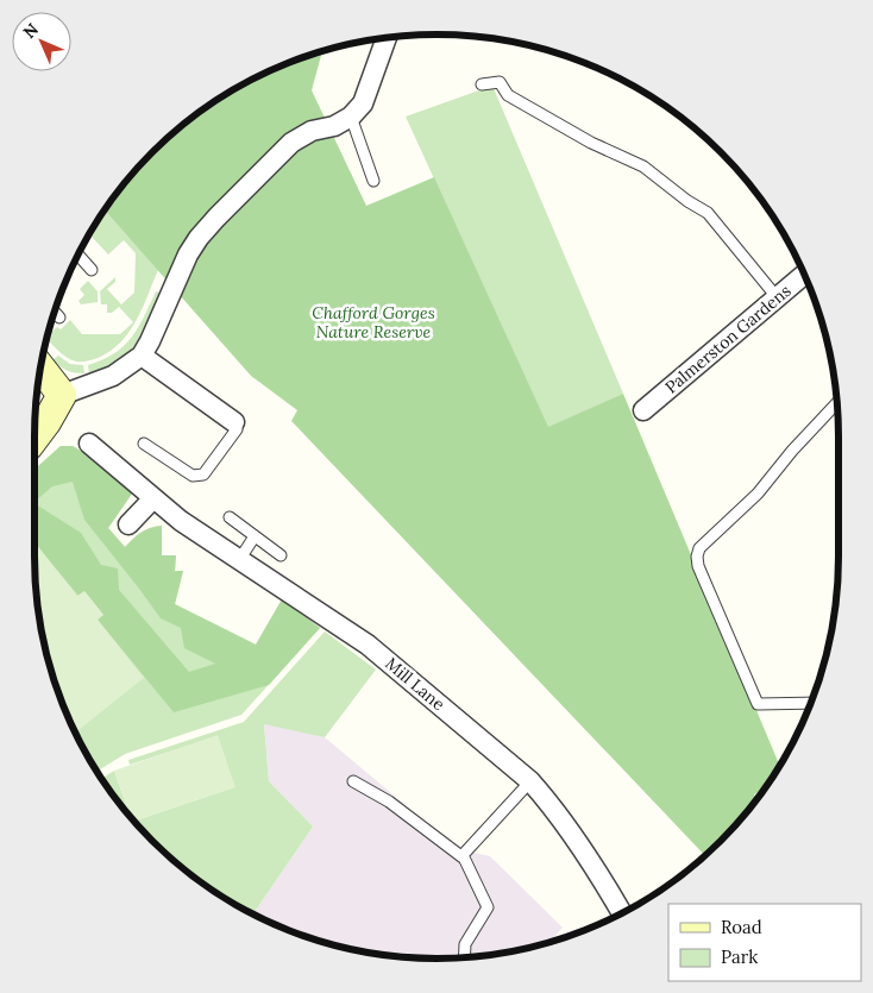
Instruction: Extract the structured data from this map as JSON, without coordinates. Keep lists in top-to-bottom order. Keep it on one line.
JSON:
{"streets":{"street":["Palmerston Gardens","Mill Lane"]},"parks":["Chafford Gorges Nature Reserve"],"legend":["Road","Park"],"north":"top left"}
